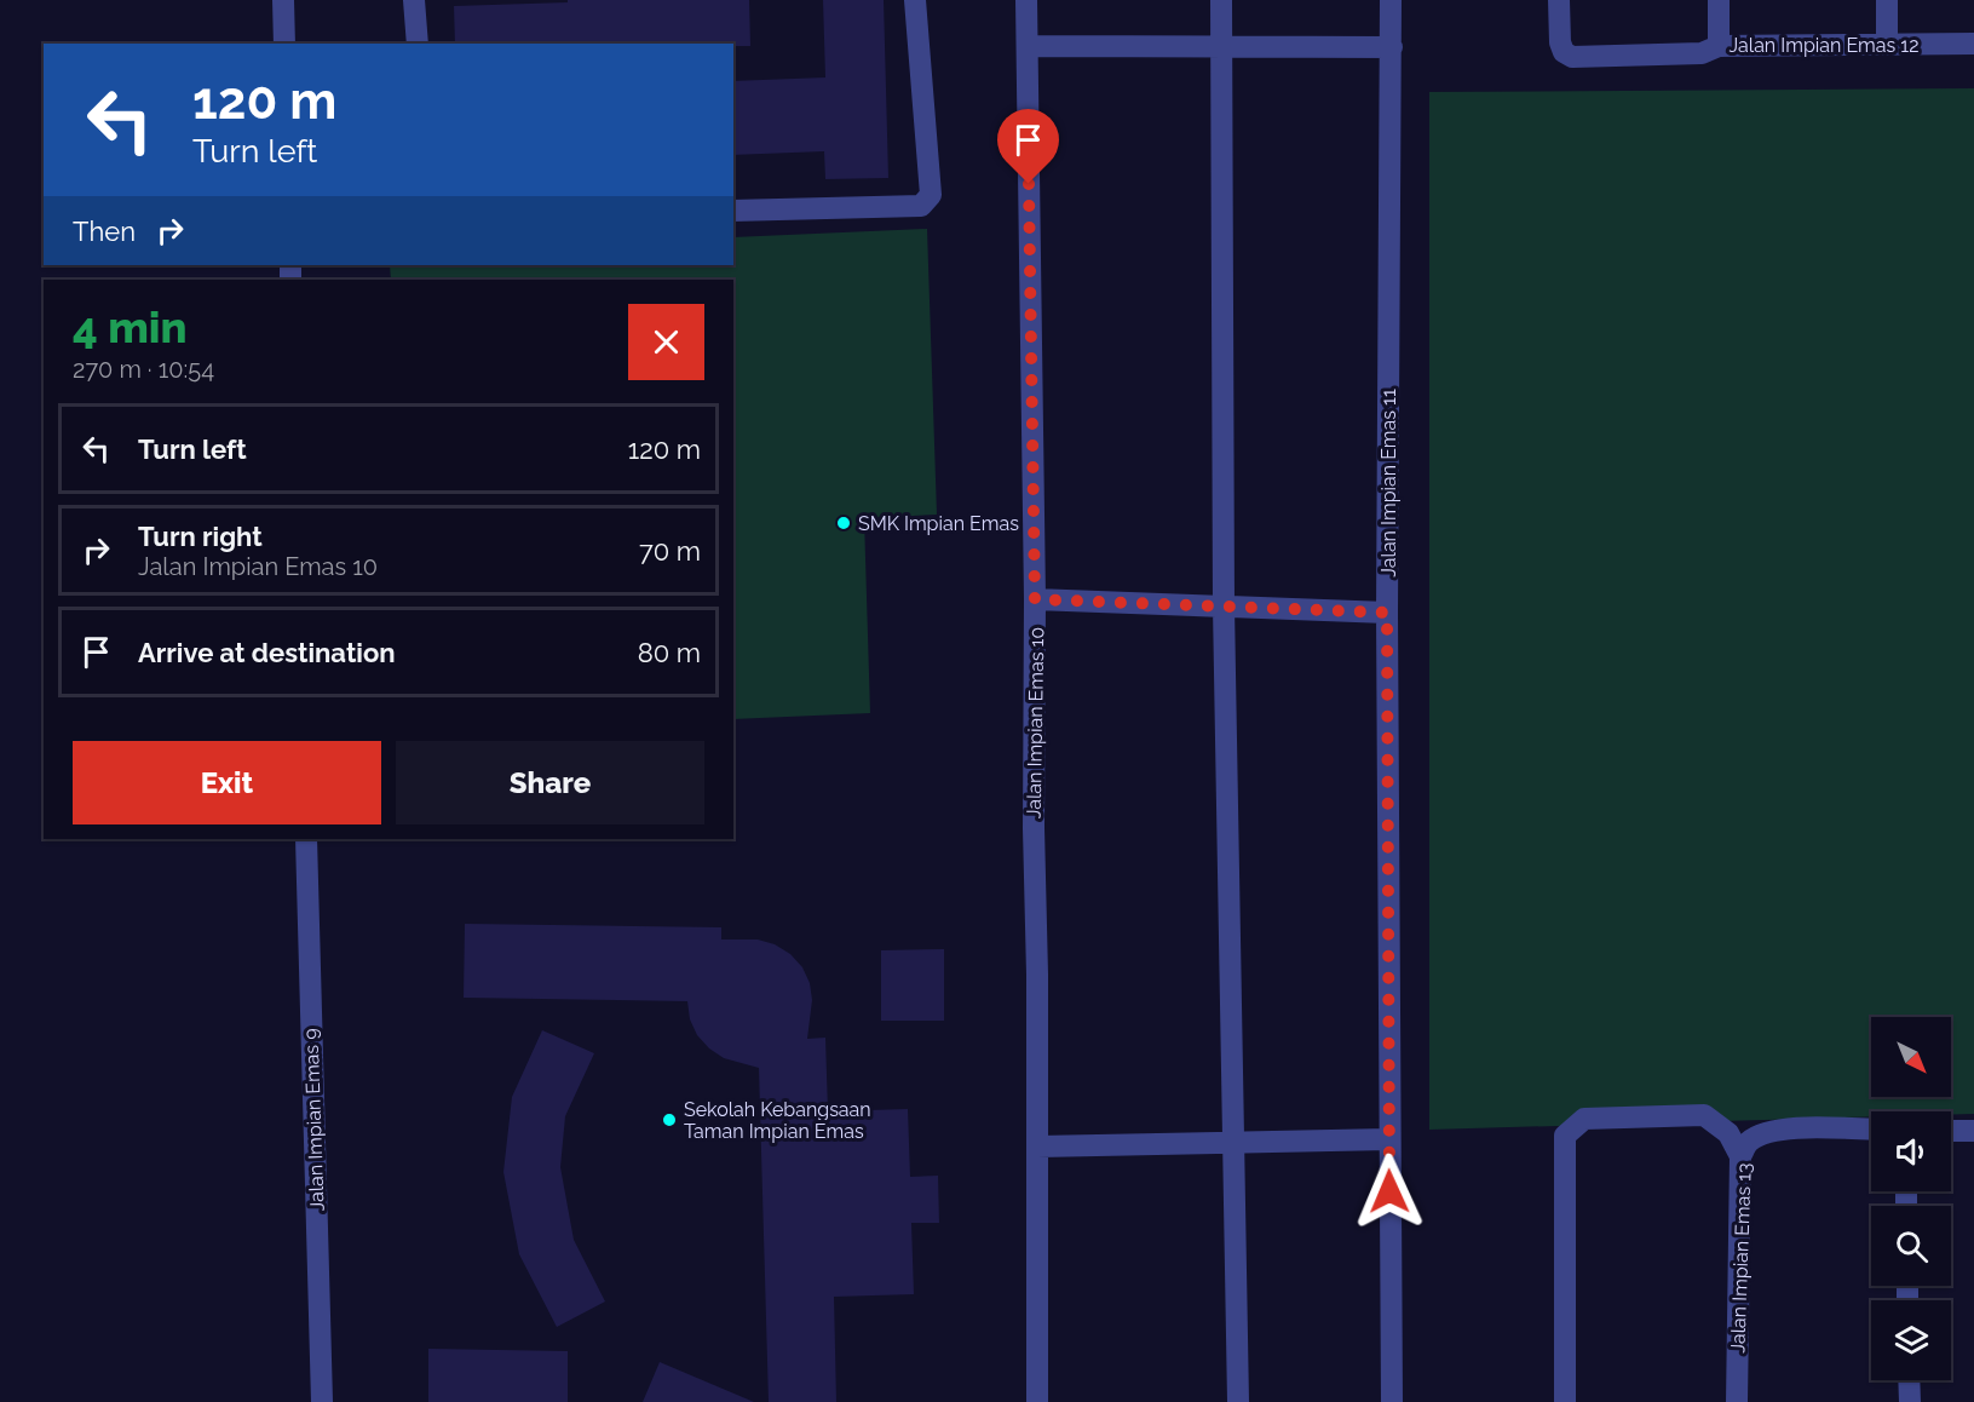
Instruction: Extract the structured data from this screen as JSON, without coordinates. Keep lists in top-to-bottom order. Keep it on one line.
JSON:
{"streets":{"street":["Jalan Impian Emas 12","Jalan Impian Emas 11","Jalan Impian Emas 10","Jalan Impian Emas 9","Jalan Impian Emas 13"]},"places":["SMK Impian Emas","Sekolah Kebangsaan Taman Impian Emas"],"north":"bottom right","page":{"turn":["120 m","Turn left"],"then":"Then","heading":["4 min","270 m · 10:54"],"list":[{"name":"Turn left","value":"120 m"},{"name":"Turn right","note":"Jalan Impian Emas 10","value":"70 m"},{"name":"Arrive at destination","value":"80 m"}],"buttons":["Exit","Share"]}}
